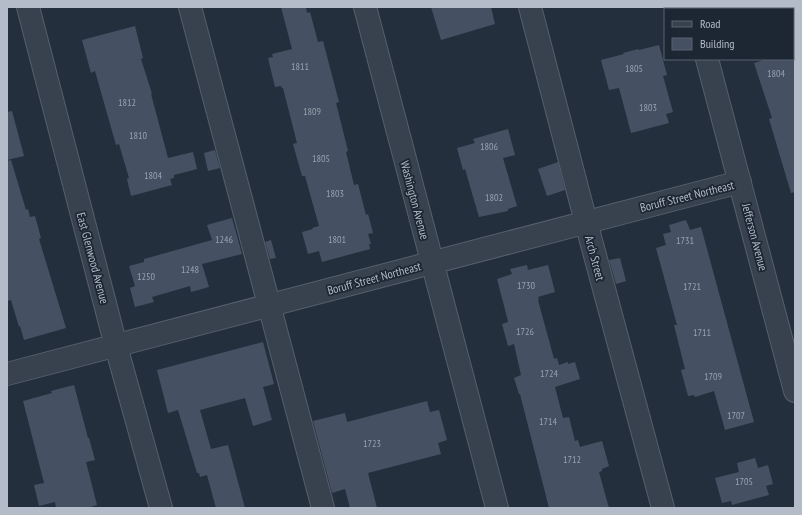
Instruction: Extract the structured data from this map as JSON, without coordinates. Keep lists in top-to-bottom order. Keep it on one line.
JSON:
{"streets":{"street":["Boruff Street Northeast","Washington Avenue","Jefferson Avenue","East Glenwood Avenue","Arch Street"]},"crossings":[["Boruff Street Northeast","Washington Avenue"],["Boruff Street Northeast","Jefferson Avenue"],["Boruff Street Northeast","East Glenwood Avenue"],["Boruff Street Northeast","Arch Street"]],"house_numbers":["1811","1805","1804","1812","1803","1809","1810","1806","1805","1804","1803","1802","1246","1801","1731","1248","1250","1730","1721","1726","1711","1724","1709","1707","1714","1723","1712","1705"],"legend":["Road","Building"]}
